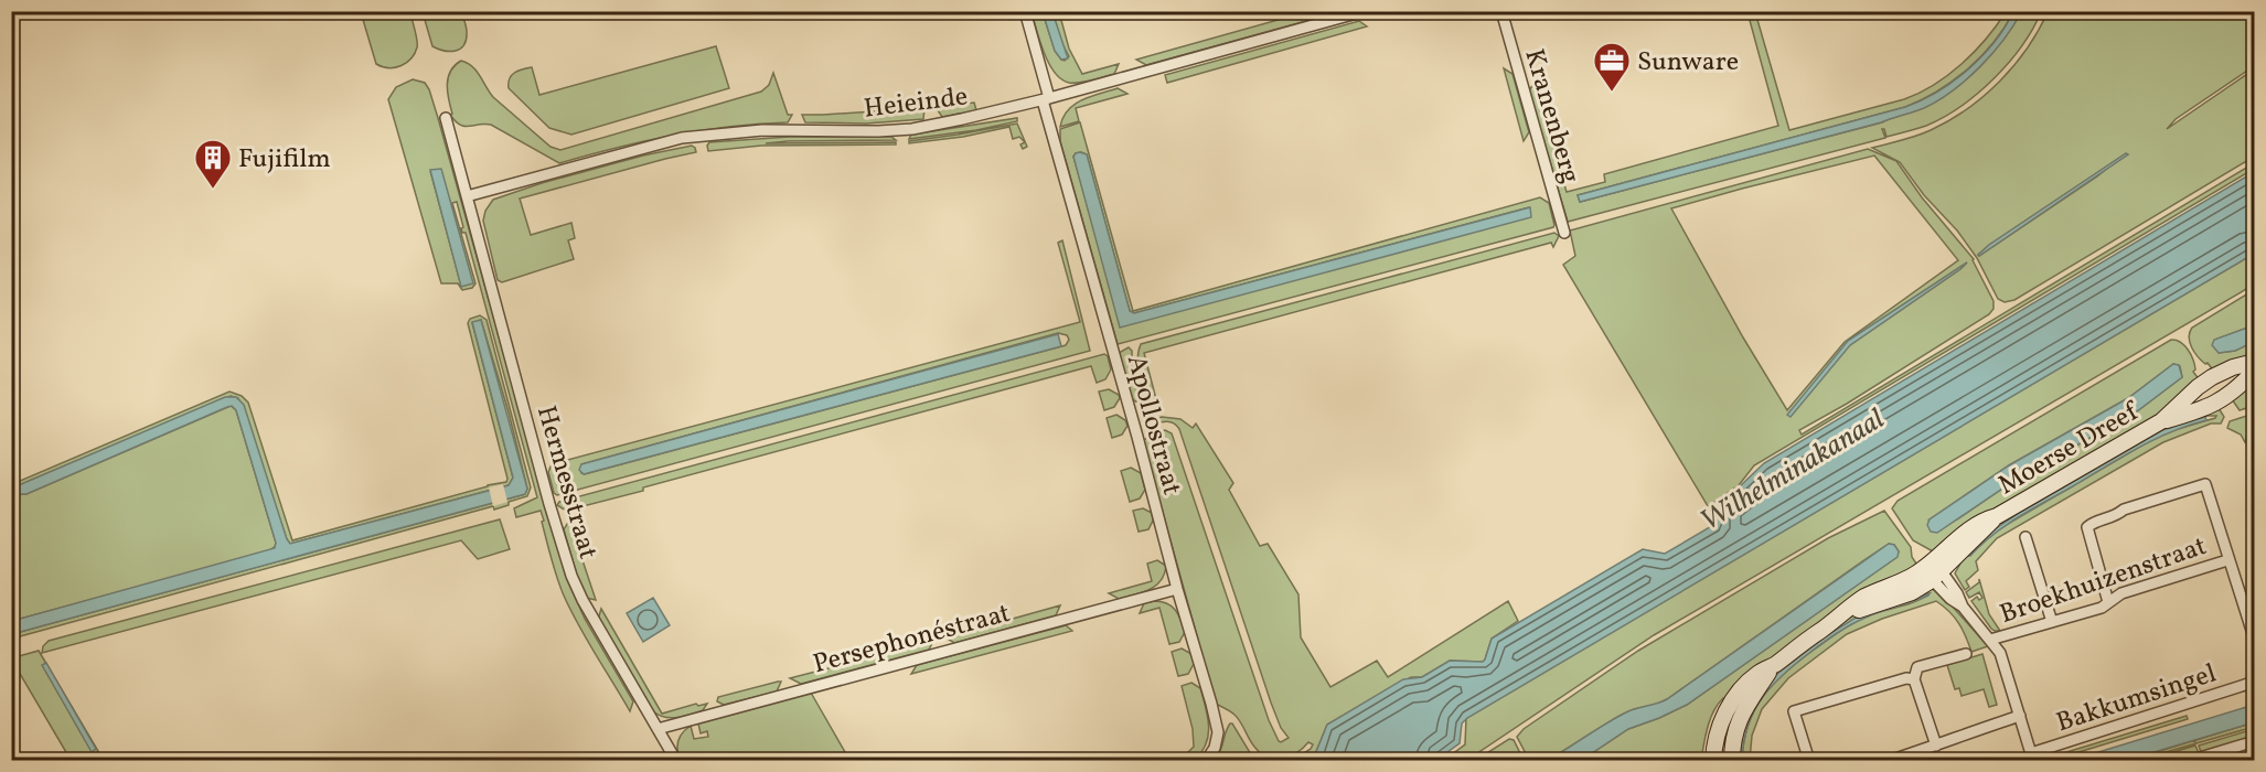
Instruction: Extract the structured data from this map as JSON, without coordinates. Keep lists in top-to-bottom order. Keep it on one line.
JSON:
{"streets":{"street":["Heieinde","Kranenberg","Apollostraat","Moerse Dreef","Hermesstraat","Broekhuizenstraat","Persephonéstraat","Bakkumsingel"]},"crossings":[["Heieinde","Apollostraat"],["Heieinde","Hermesstraat"],["Apollostraat","Persephonéstraat"],["Hermesstraat","Persephonéstraat"]],"water":["Wilhelminakanaal"],"places":{"office":["Sunware"],"building":["Fujifilm"]}}
